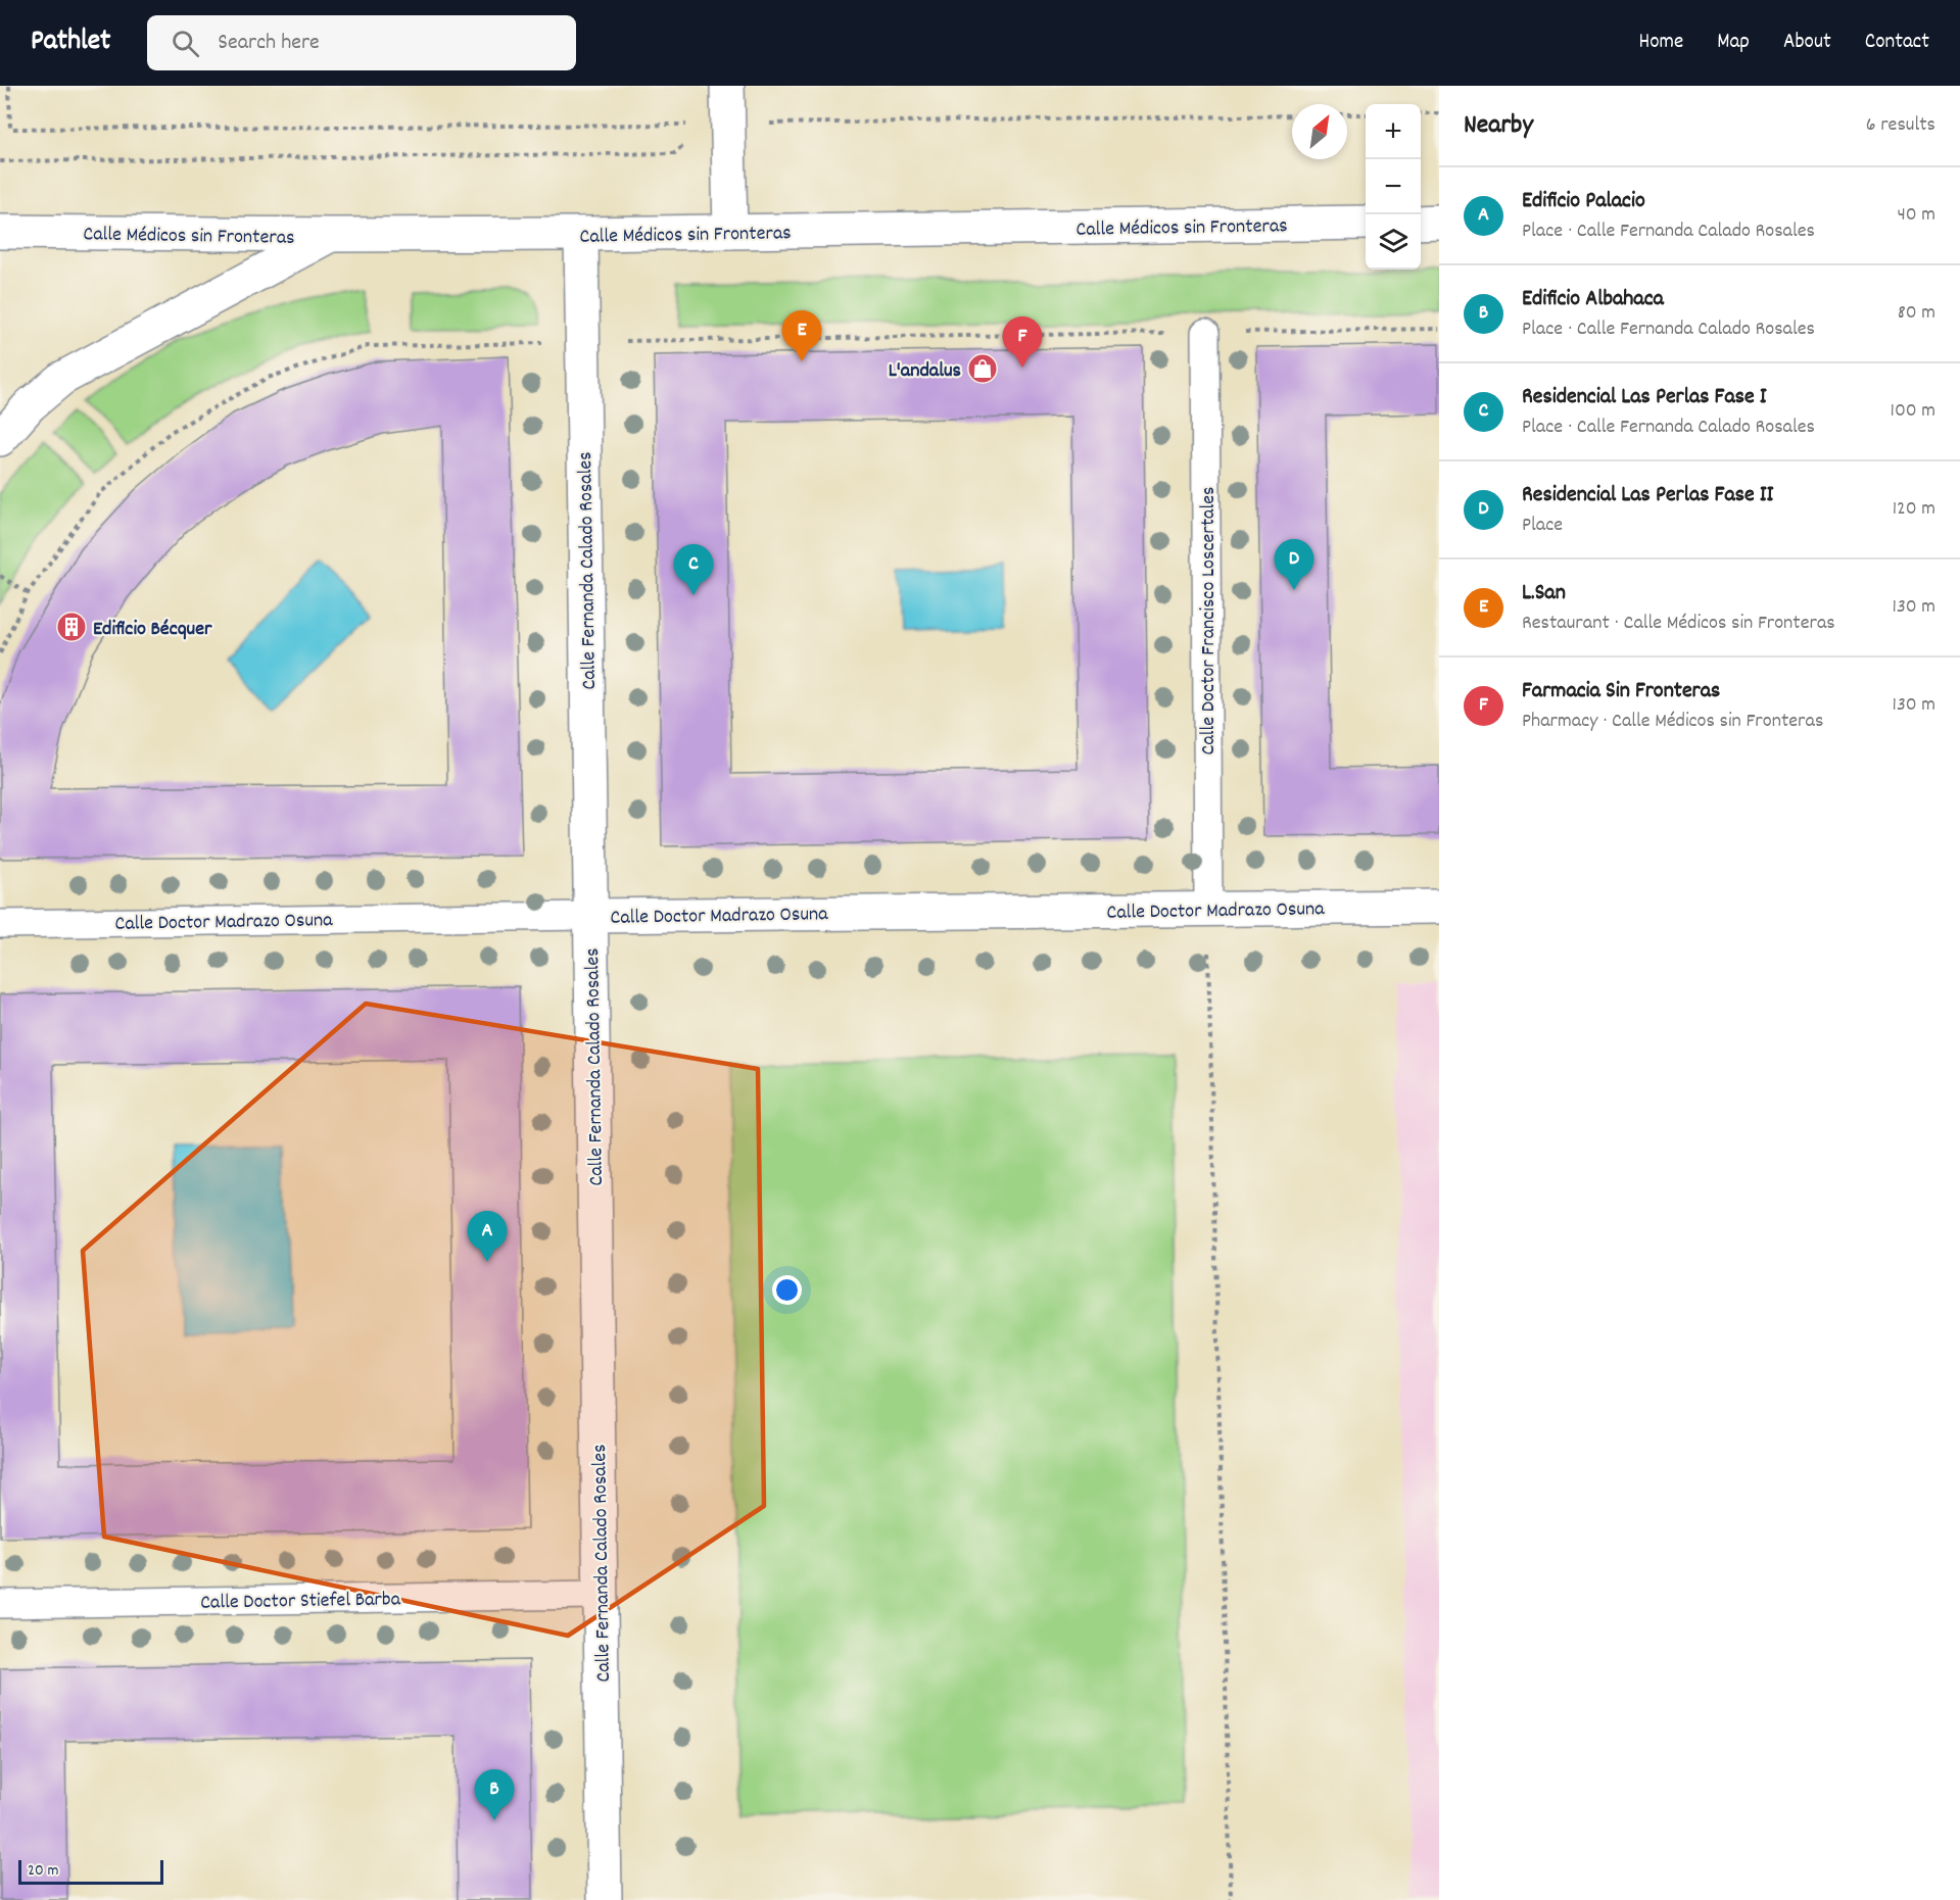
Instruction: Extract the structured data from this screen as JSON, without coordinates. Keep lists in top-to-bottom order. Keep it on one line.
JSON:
{"streets":{"street":["Calle Médicos sin Fronteras","Calle Fernanda Calado Rosales","Calle Doctor Francisco Loscertales","Calle Doctor Madrazo Osuna","Calle Doctor Stiefel Barba"]},"crossings":[["Calle Médicos sin Fronteras","Calle Fernanda Calado Rosales"],["Calle Fernanda Calado Rosales","Calle Doctor Madrazo Osuna"],["Calle Fernanda Calado Rosales","Calle Doctor Stiefel Barba"],["Calle Doctor Francisco Loscertales","Calle Doctor Madrazo Osuna"]],"places":{"shop":["L'andalus"],"building":["Edificio Bécquer"]},"scale_bar":"20 m","north":"top right","page":{"header":"Pathlet","search":"Search here","nav":["Home","Map","About","Contact"],"heading":["Nearby","6 results"],"map_buttons":["+","−"],"list":[{"mark":"A","name":"Edificio Palacio","note":"Place · Calle Fernanda Calado Rosales","value":"40 m"},{"mark":"B","name":"Edificio Albahaca","note":"Place · Calle Fernanda Calado Rosales","value":"80 m"},{"mark":"C","name":"Residencial Las Perlas Fase I","note":"Place · Calle Fernanda Calado Rosales","value":"100 m"},{"mark":"D","name":"Residencial Las Perlas Fase II","note":"Place","value":"120 m"},{"mark":"E","name":"L.San","note":"Restaurant · Calle Médicos sin Fronteras","value":"130 m"},{"mark":"F","name":"Farmacia Sin Fronteras","note":"Pharmacy · Calle Médicos sin Fronteras","value":"130 m"}],"pins":["E","F","D","C","A","B"],"scale":"20 m"}}
